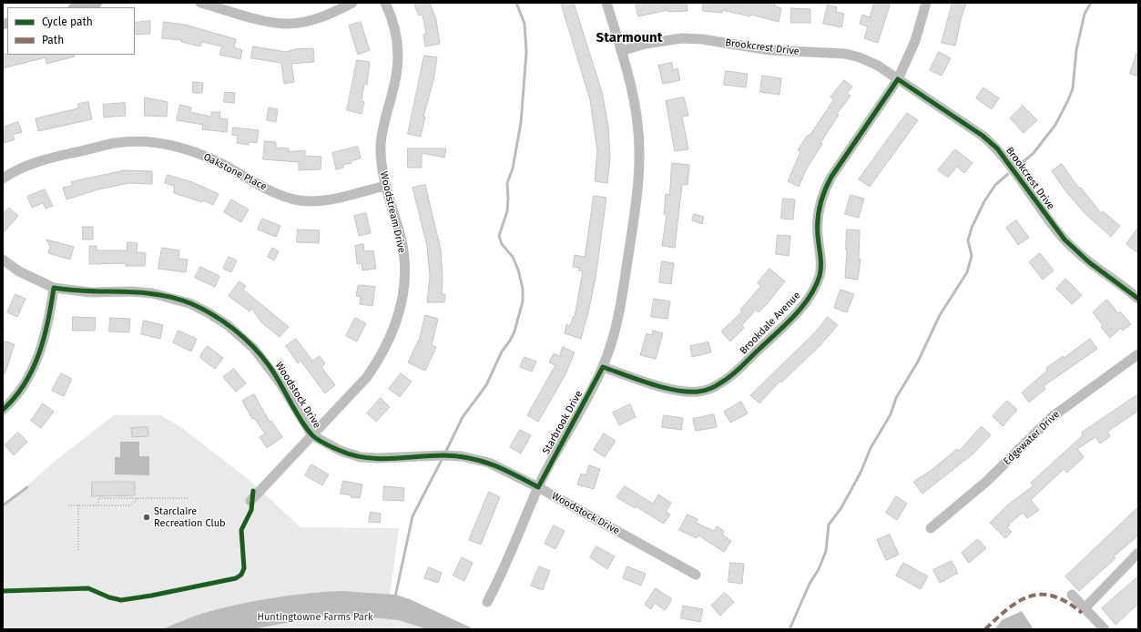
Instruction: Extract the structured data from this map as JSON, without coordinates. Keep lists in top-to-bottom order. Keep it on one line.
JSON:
{"streets":{"street":["Brookcrest Drive","Oakstone Place","Woodstream Drive","Brookdale Avenue","Woodstock Drive","Starbrook Drive","Edgewater Drive"]},"crossings":[["Brookcrest Drive","Brookdale Avenue"],["Brookcrest Drive","Starbrook Drive"],["Oakstone Place","Woodstream Drive"],["Woodstream Drive","Woodstock Drive"],["Brookdale Avenue","Starbrook Drive"],["Woodstock Drive","Starbrook Drive"]],"districts":["Starmount"],"parks":["Huntingtowne Farms Park"],"places":["Starclaire Recreation Club"],"legend":["Cycle path","Path"]}
